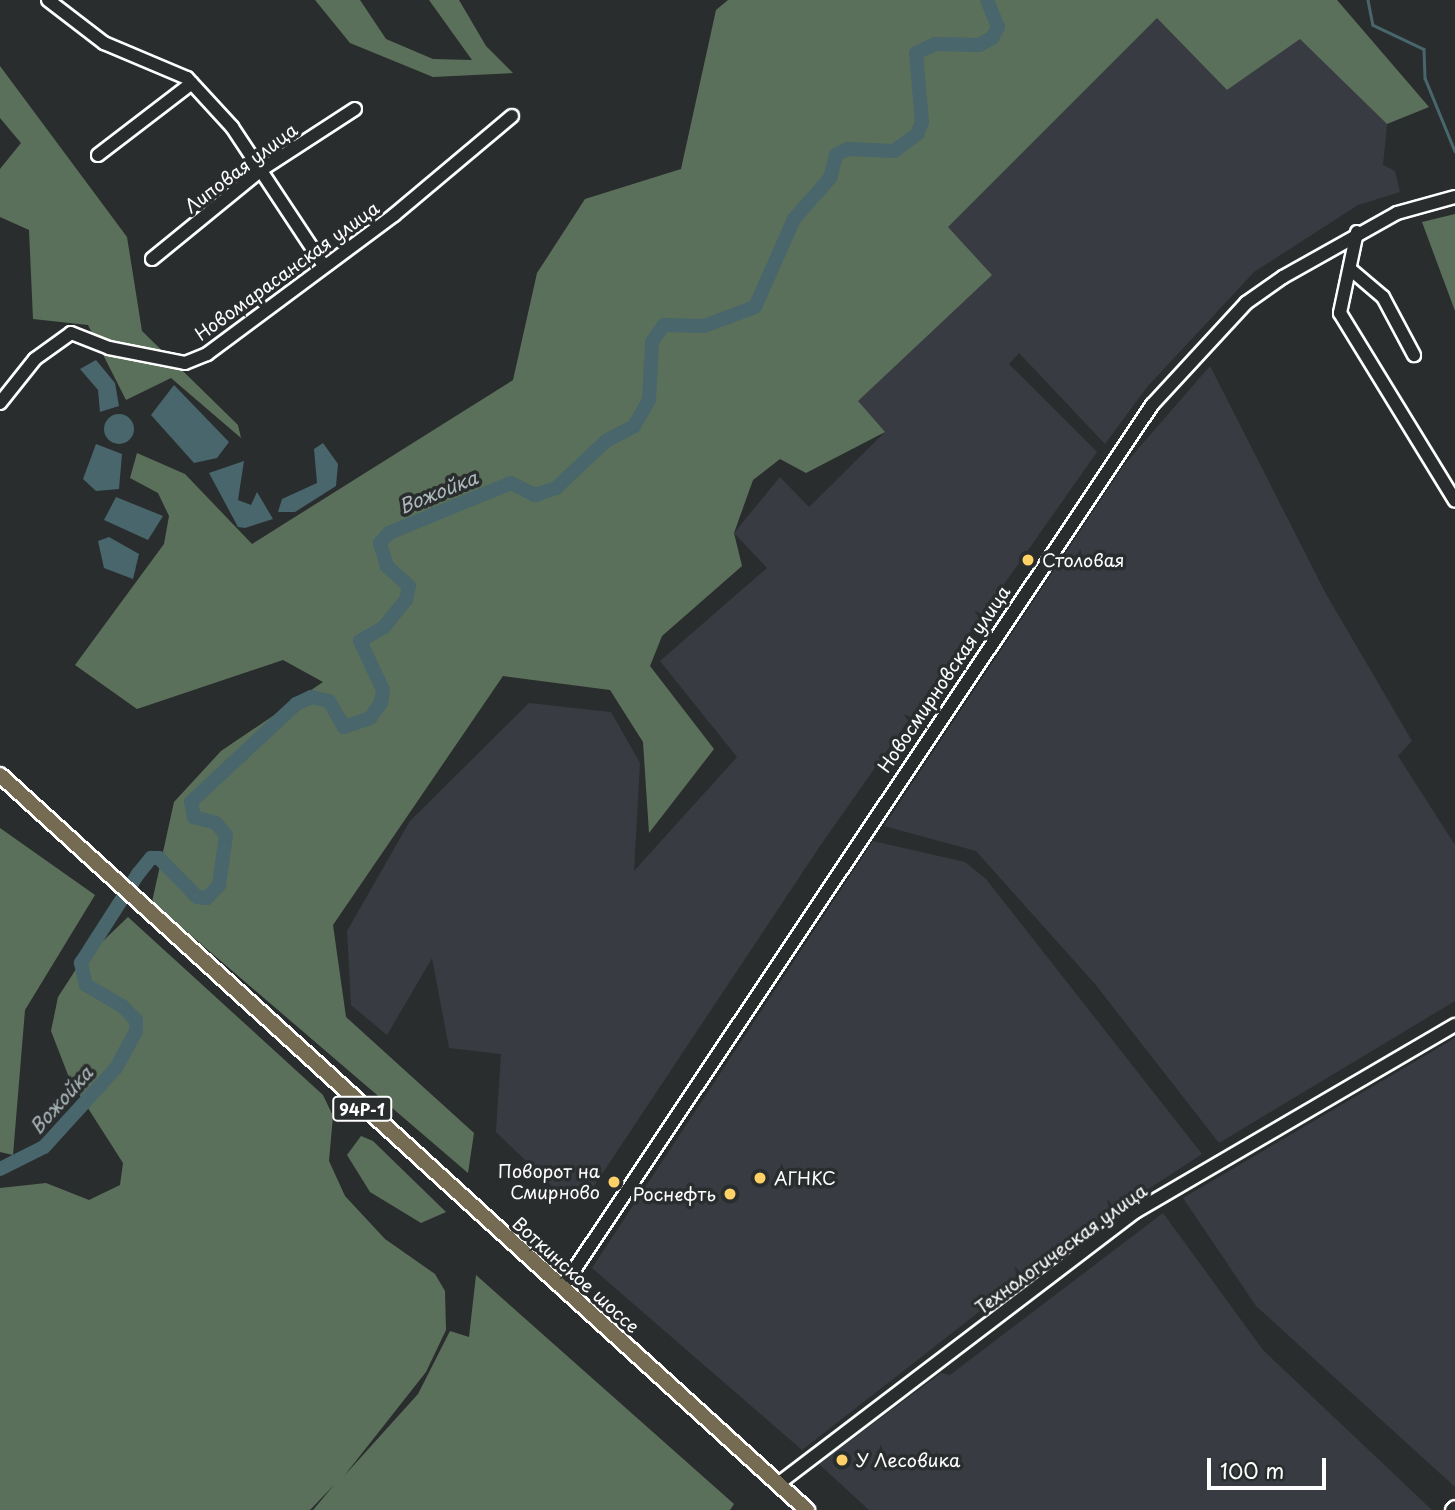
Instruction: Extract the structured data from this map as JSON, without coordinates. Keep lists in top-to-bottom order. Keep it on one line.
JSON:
{"streets":{"main road":["94Р-1","Воткинское шоссе"],"street":["Липовая улица","Новомарасанская улица","Новосмирновская улица","Технологическая улица"]},"crossings":[["Новосмирновская улица","Воткинское шоссе"],["Технологическая улица","Воткинское шоссе"]],"water":["Вожойка"],"places":["Столовая","АГНКС","Поворот на Смирново","Роснефть","У Лесовика"],"scale_bar":"100 m"}
